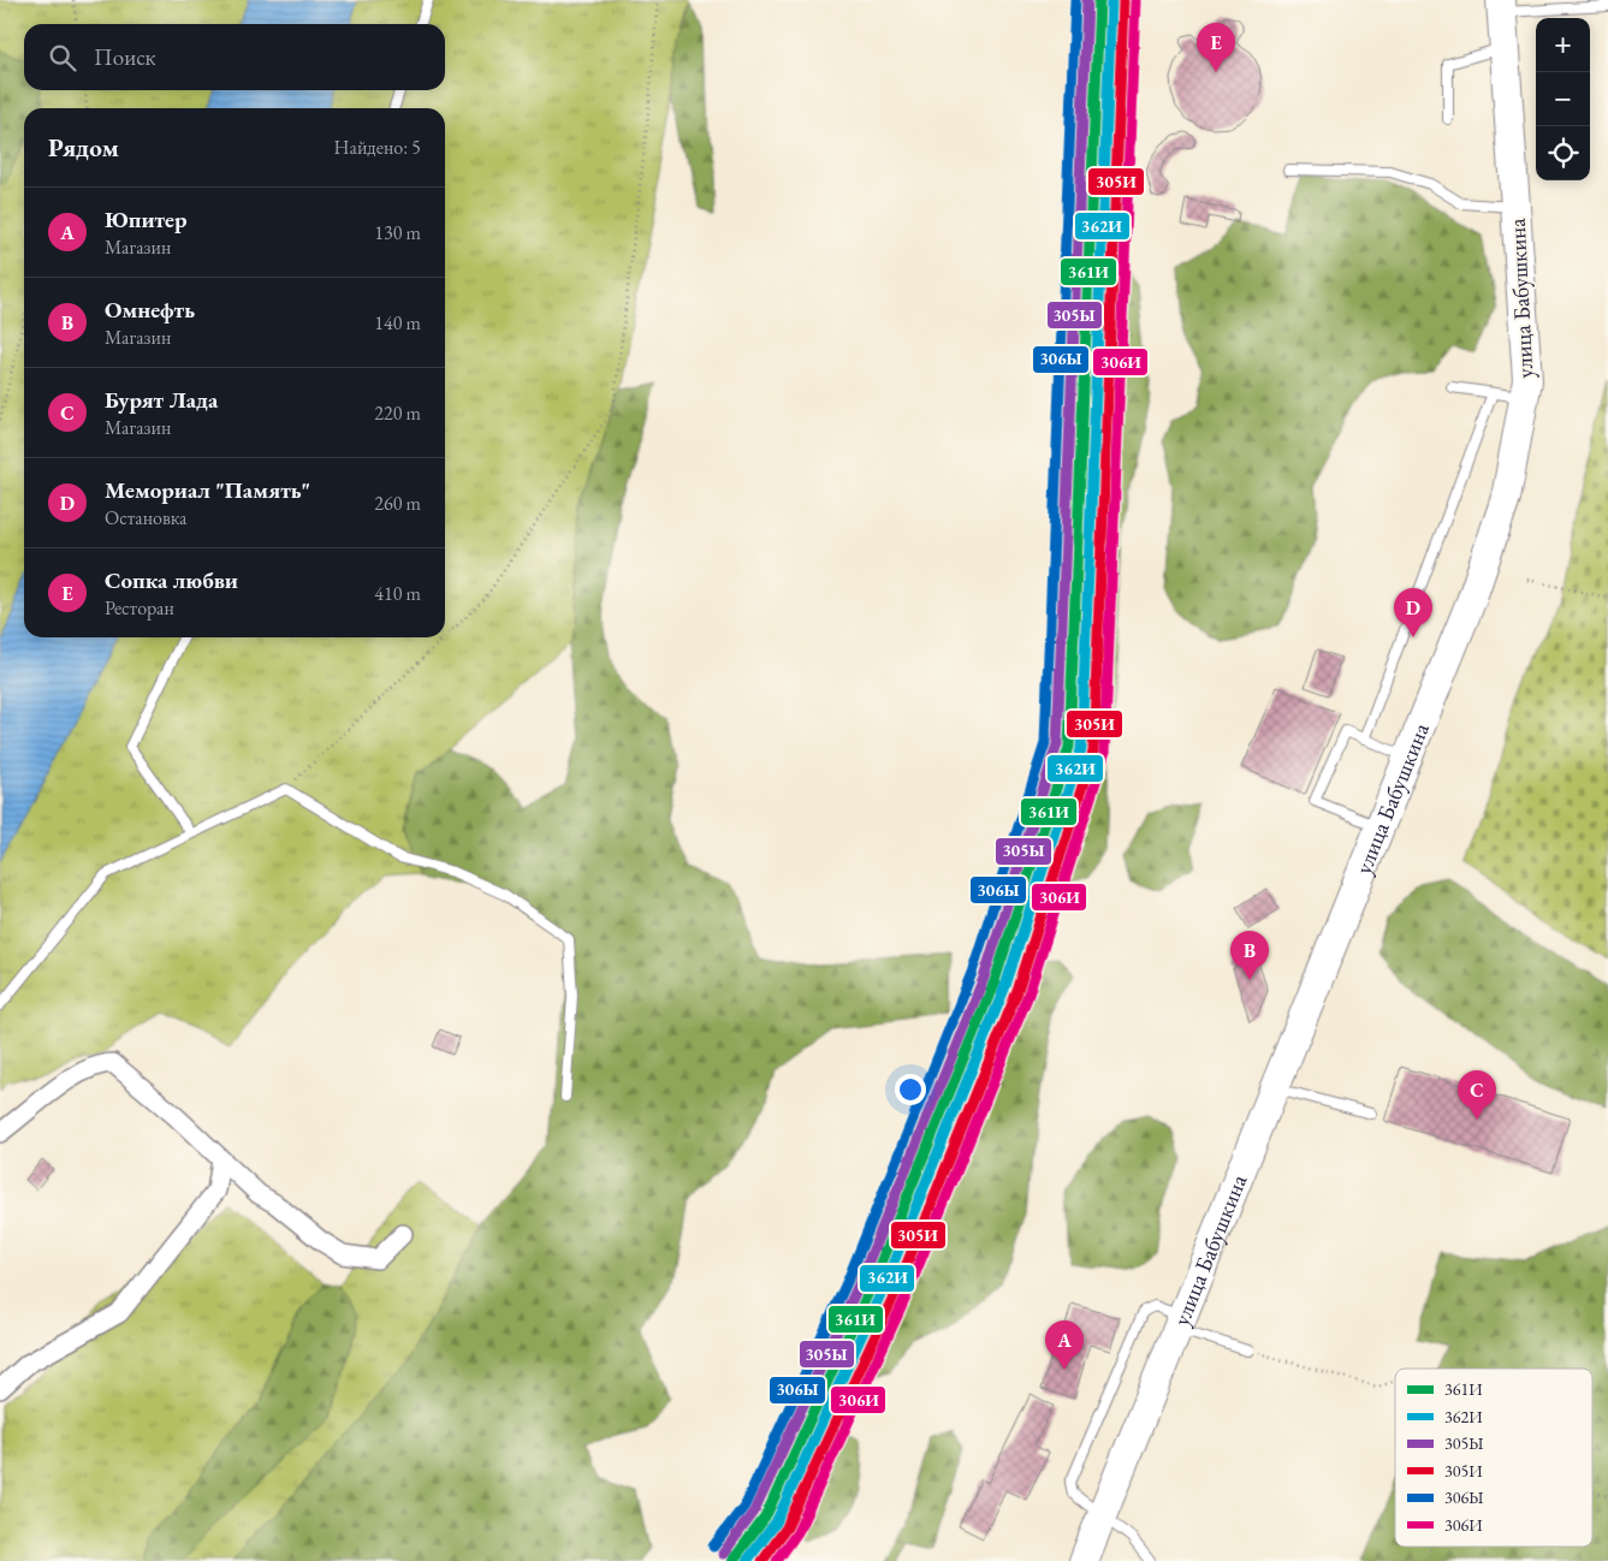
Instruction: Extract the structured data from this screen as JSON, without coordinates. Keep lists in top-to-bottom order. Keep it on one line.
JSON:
{"streets":{"main road":["улица Бабушкина"]},"lines":["transit line 361И","transit line 362И","transit line 305Ы","transit line 306Ы","transit line 305И","transit line 306И"],"legend":["361И","362И","305Ы","305И","306Ы","306И"],"page":{"map_buttons":["+","−"],"pins":["E","D","B","C","A"],"search":"Поиск","heading":["Рядом","Найдено: 5"],"list":[{"mark":"A","name":"Юпитер","note":"Магазин","value":"130 m"},{"mark":"B","name":"Омнефть","note":"Магазин","value":"140 m"},{"mark":"C","name":"Бурят Лада","note":"Магазин","value":"220 m"},{"mark":"D","name":"Мемориал \"Память\"","note":"Остановка","value":"260 m"},{"mark":"E","name":"Сопка любви","note":"Ресторан","value":"410 m"}]}}
